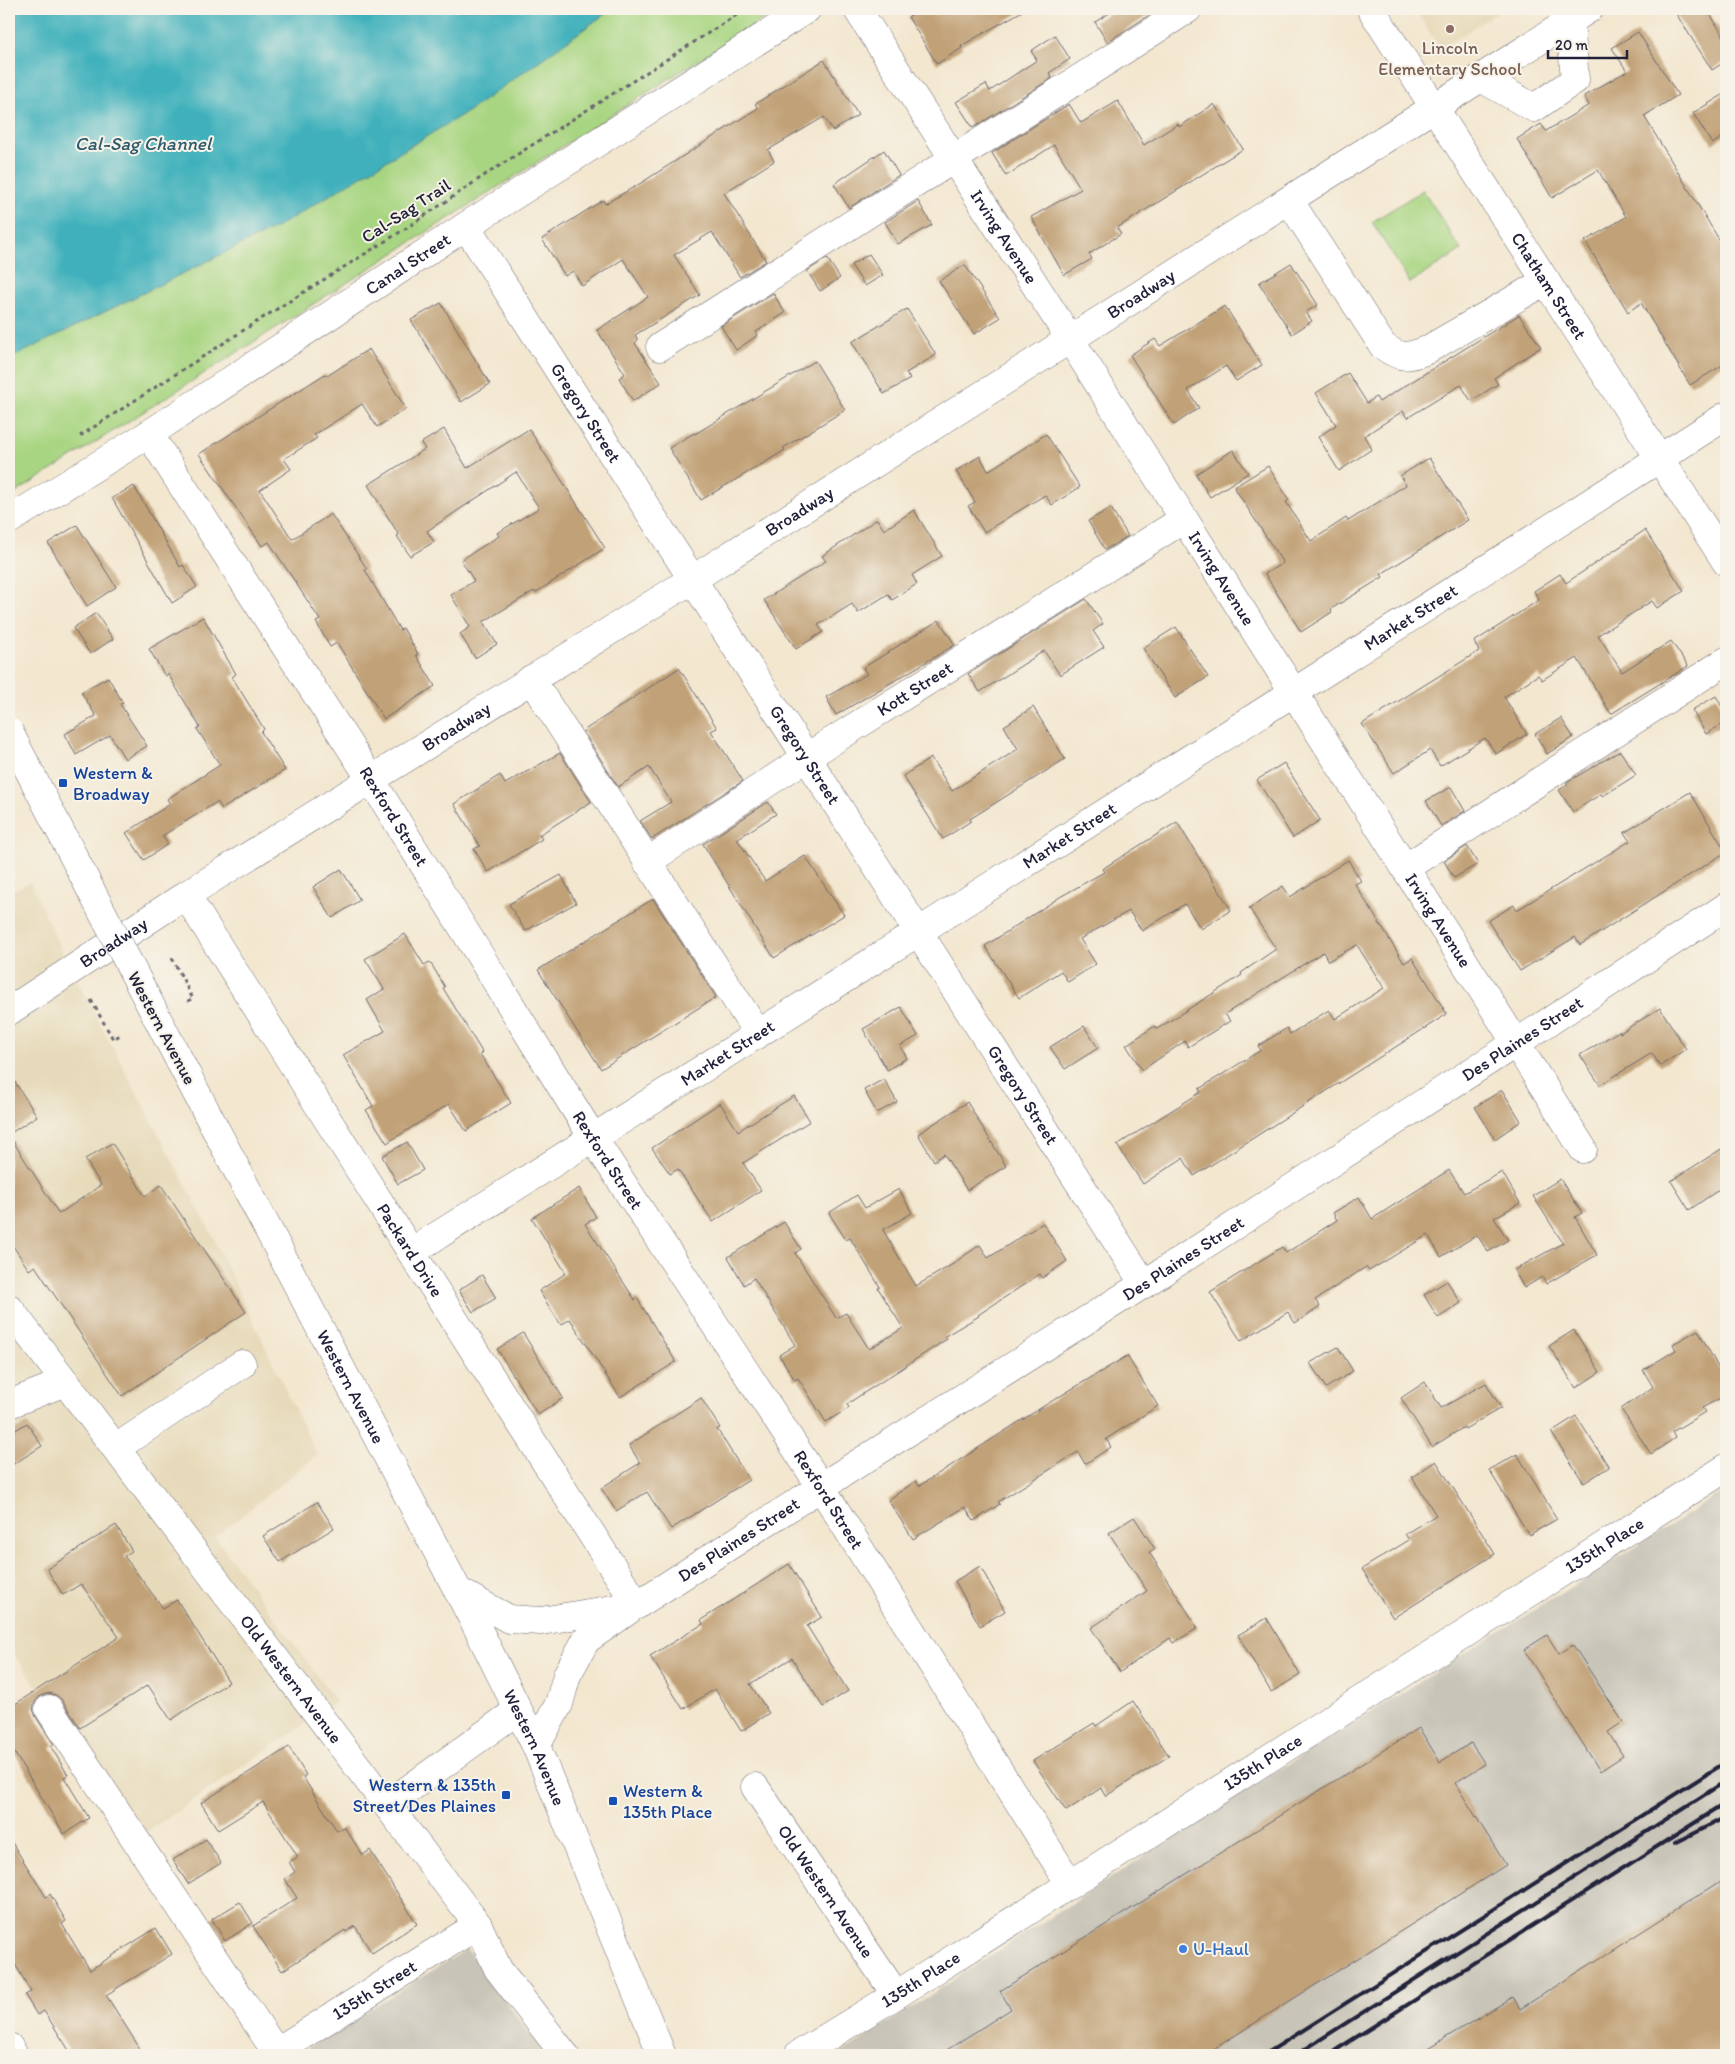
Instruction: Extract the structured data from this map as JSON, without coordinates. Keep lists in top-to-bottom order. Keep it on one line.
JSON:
{"streets":{"street":["Irving Avenue","Canal Street","Chatham Street","Broadway","Gregory Street","Market Street","Kott Street","Rexford Street","Western Avenue","Des Plaines Street","Packard Drive","135th Place","Old Western Avenue","135th Street"],"path":["Cal-Sag Trail"]},"crossings":[["Irving Avenue","Broadway"],["Irving Avenue","Market Street"],["Irving Avenue","Kott Street"],["Irving Avenue","Des Plaines Street"],["Canal Street","Gregory Street"],["Canal Street","Rexford Street"],["Chatham Street","Broadway"],["Chatham Street","Market Street"],["Broadway","Gregory Street"],["Broadway","Rexford Street"],["Broadway","Packard Drive"],["Gregory Street","Market Street"],["Gregory Street","Kott Street"],["Gregory Street","Des Plaines Street"],["Market Street","Rexford Street"],["Market Street","Packard Drive"],["Rexford Street","Des Plaines Street"],["Rexford Street","135th Place"],["Western Avenue","Des Plaines Street"],["Des Plaines Street","Packard Drive"],["135th Place","Old Western Avenue"],["Old Western Avenue","135th Street"]],"water":["Cal-Sag Channel"],"places":{"other":["Lincoln Elementary School","U-Haul"],"transit":["Western & Broadway","Western & 135th Street/Des Plaines","Western & 135th Place"]},"scale_bar":"20 m"}
